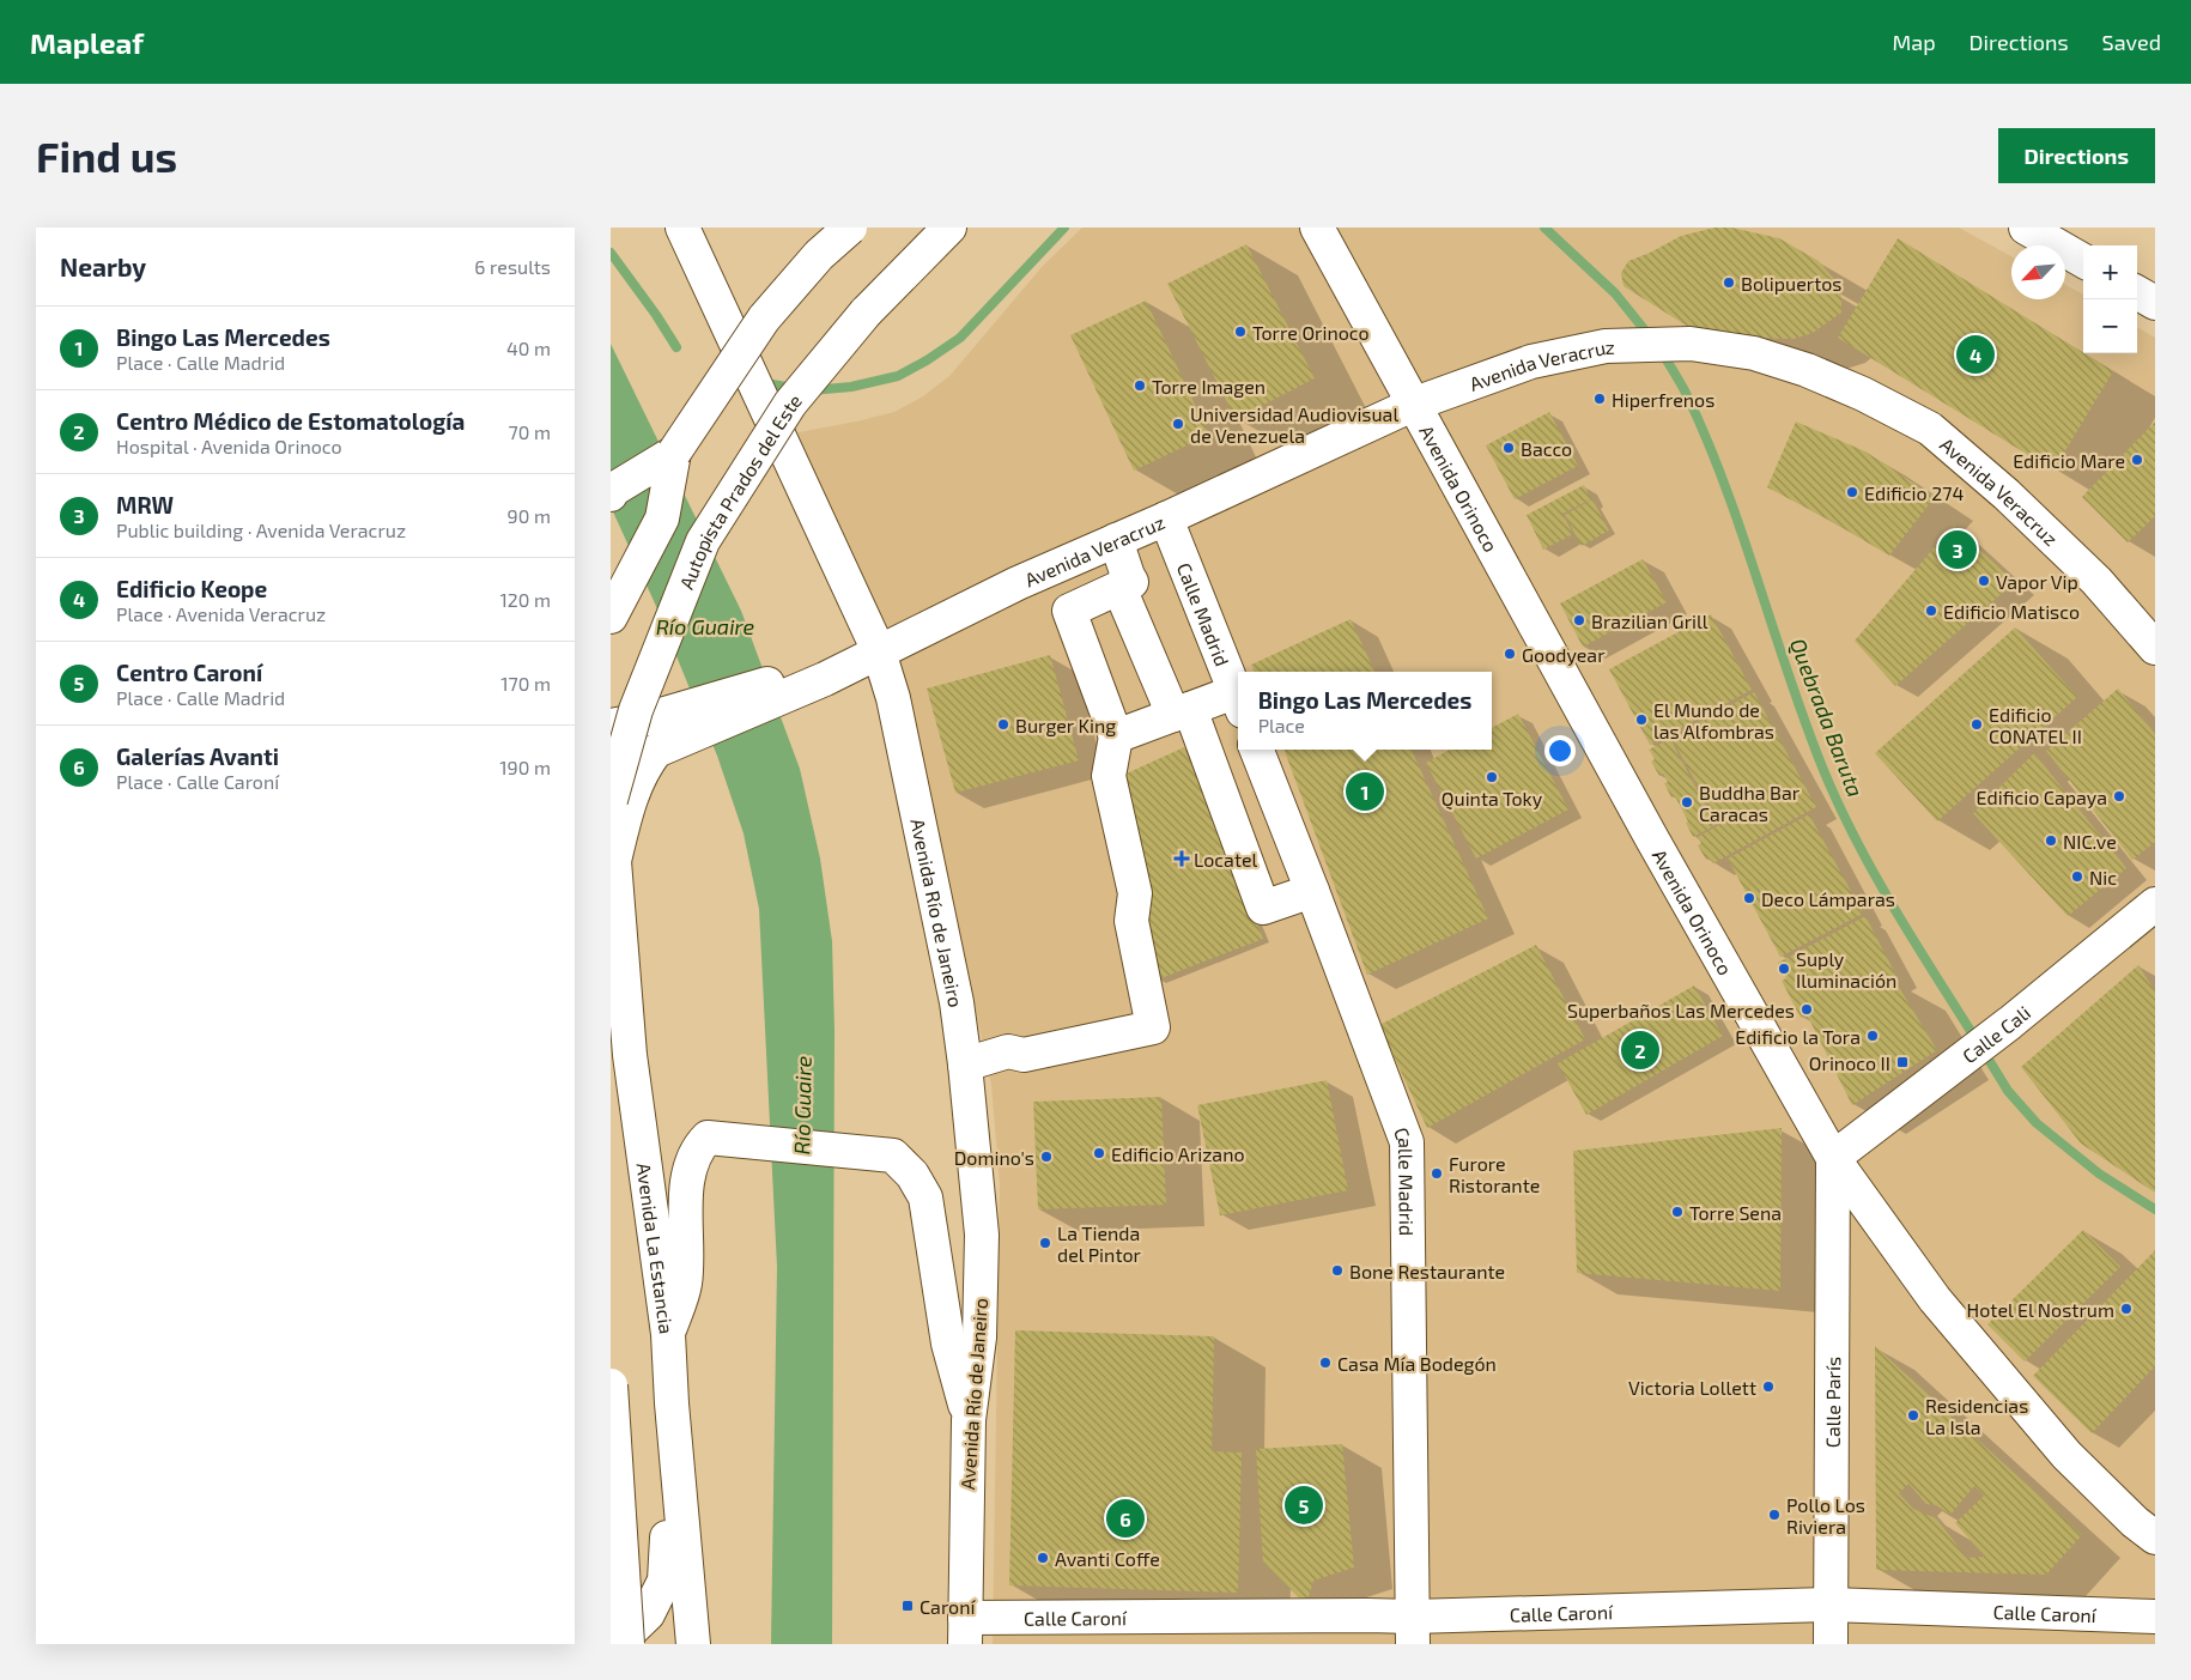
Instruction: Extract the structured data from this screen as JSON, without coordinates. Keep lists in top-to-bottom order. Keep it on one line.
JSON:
{"streets":{"main road":["Avenida Veracruz","Avenida Orinoco","Autopista Prados del Este","Calle Madrid","Avenida Río de Janeiro","Calle Cali","Avenida La Estancia","Calle París","Calle Caroní"]},"crossings":[["Avenida Veracruz","Avenida Orinoco"],["Avenida Veracruz","Calle Madrid"],["Avenida Veracruz","Avenida Río de Janeiro"],["Avenida Orinoco","Calle Cali"],["Avenida Orinoco","Calle París"],["Calle Madrid","Calle Caroní"],["Avenida Río de Janeiro","Calle Caroní"],["Calle Cali","Calle París"],["Calle París","Calle Caroní"]],"water":["Río Guaire","Quebrada Baruta"],"places":{"other":["Bolipuertos","Torre Orinoco","Torre Imagen","Hiperfrenos","Universidad Audiovisual de Venezuela","Bacco","Edificio Mare","Edificio 274","Vapor Vip","Edificio Matisco","Brazilian Grill","Goodyear","El Mundo de las Alfombras","Burger King","Edificio CONATEL II","Quinta Toky","Edificio Capaya","Buddha Bar Caracas","NIC.ve","Nic","Deco Lámparas","Suply Iluminación","Superbaños Las Mercedes","Edificio la Tora","Edificio Arizano","Domino's","Furore Ristorante","Torre Sena","La Tienda del Pintor","Bone Restaurante","Hotel El Nostrum","Casa Mía Bodegón","Victoria Lollett","Residencias La Isla","Pollo Los Riviera","Avanti Coffe"],"health":["Locatel"],"transit":["Orinoco II","Caroní"]},"north":"bottom left","page":{"header":"Mapleaf","nav":["Map","Directions","Saved"],"buttons":"Directions","title":"Find us","heading":["Nearby","6 results"],"map_buttons":["+","−"],"list":[{"mark":"1","name":"Bingo Las Mercedes","note":"Place · Calle Madrid","value":"40 m"},{"mark":"2","name":"Centro Médico de Estomatología","note":"Hospital · Avenida Orinoco","value":"70 m"},{"mark":"3","name":"MRW","note":"Public building · Avenida Veracruz","value":"90 m"},{"mark":"4","name":"Edificio Keope","note":"Place · Avenida Veracruz","value":"120 m"},{"mark":"5","name":"Centro Caroní","note":"Place · Calle Madrid","value":"170 m"},{"mark":"6","name":"Galerías Avanti","note":"Place · Calle Caroní","value":"190 m"}],"pins":["4","3","1","2","5","6"],"popup":["Bingo Las Mercedes","Place"]}}
